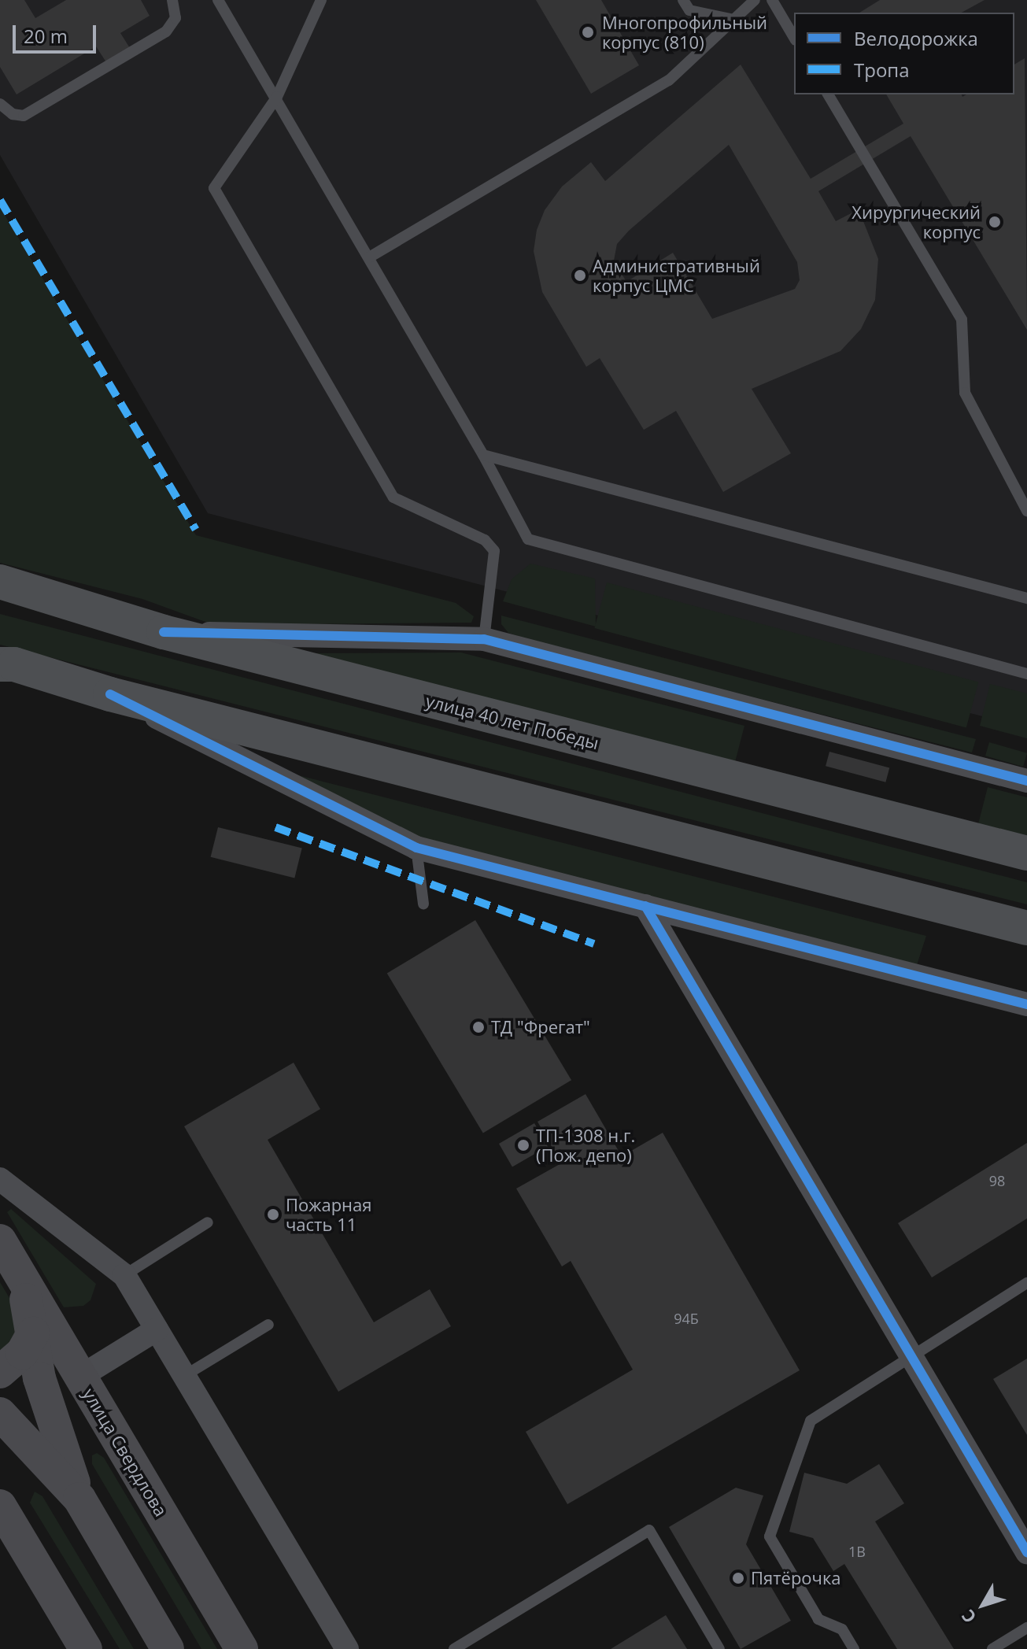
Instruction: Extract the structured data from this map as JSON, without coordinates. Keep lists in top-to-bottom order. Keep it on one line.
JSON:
{"streets":{"main road":["улица 40 лет Победы","улица Свердлова"]},"places":["Многопрофильный корпус (810)","Хирургический корпус","Административный корпус ЦМС","ТД \"Фрегат\"","ТП-1308 н.г. (Пож. депо)","Пожарная часть 11","Пятёрочка"],"house_numbers":["98","94Б","1В"],"legend":["Велодорожка","Тропа"],"scale_bar":"20 m","north":"bottom left"}
